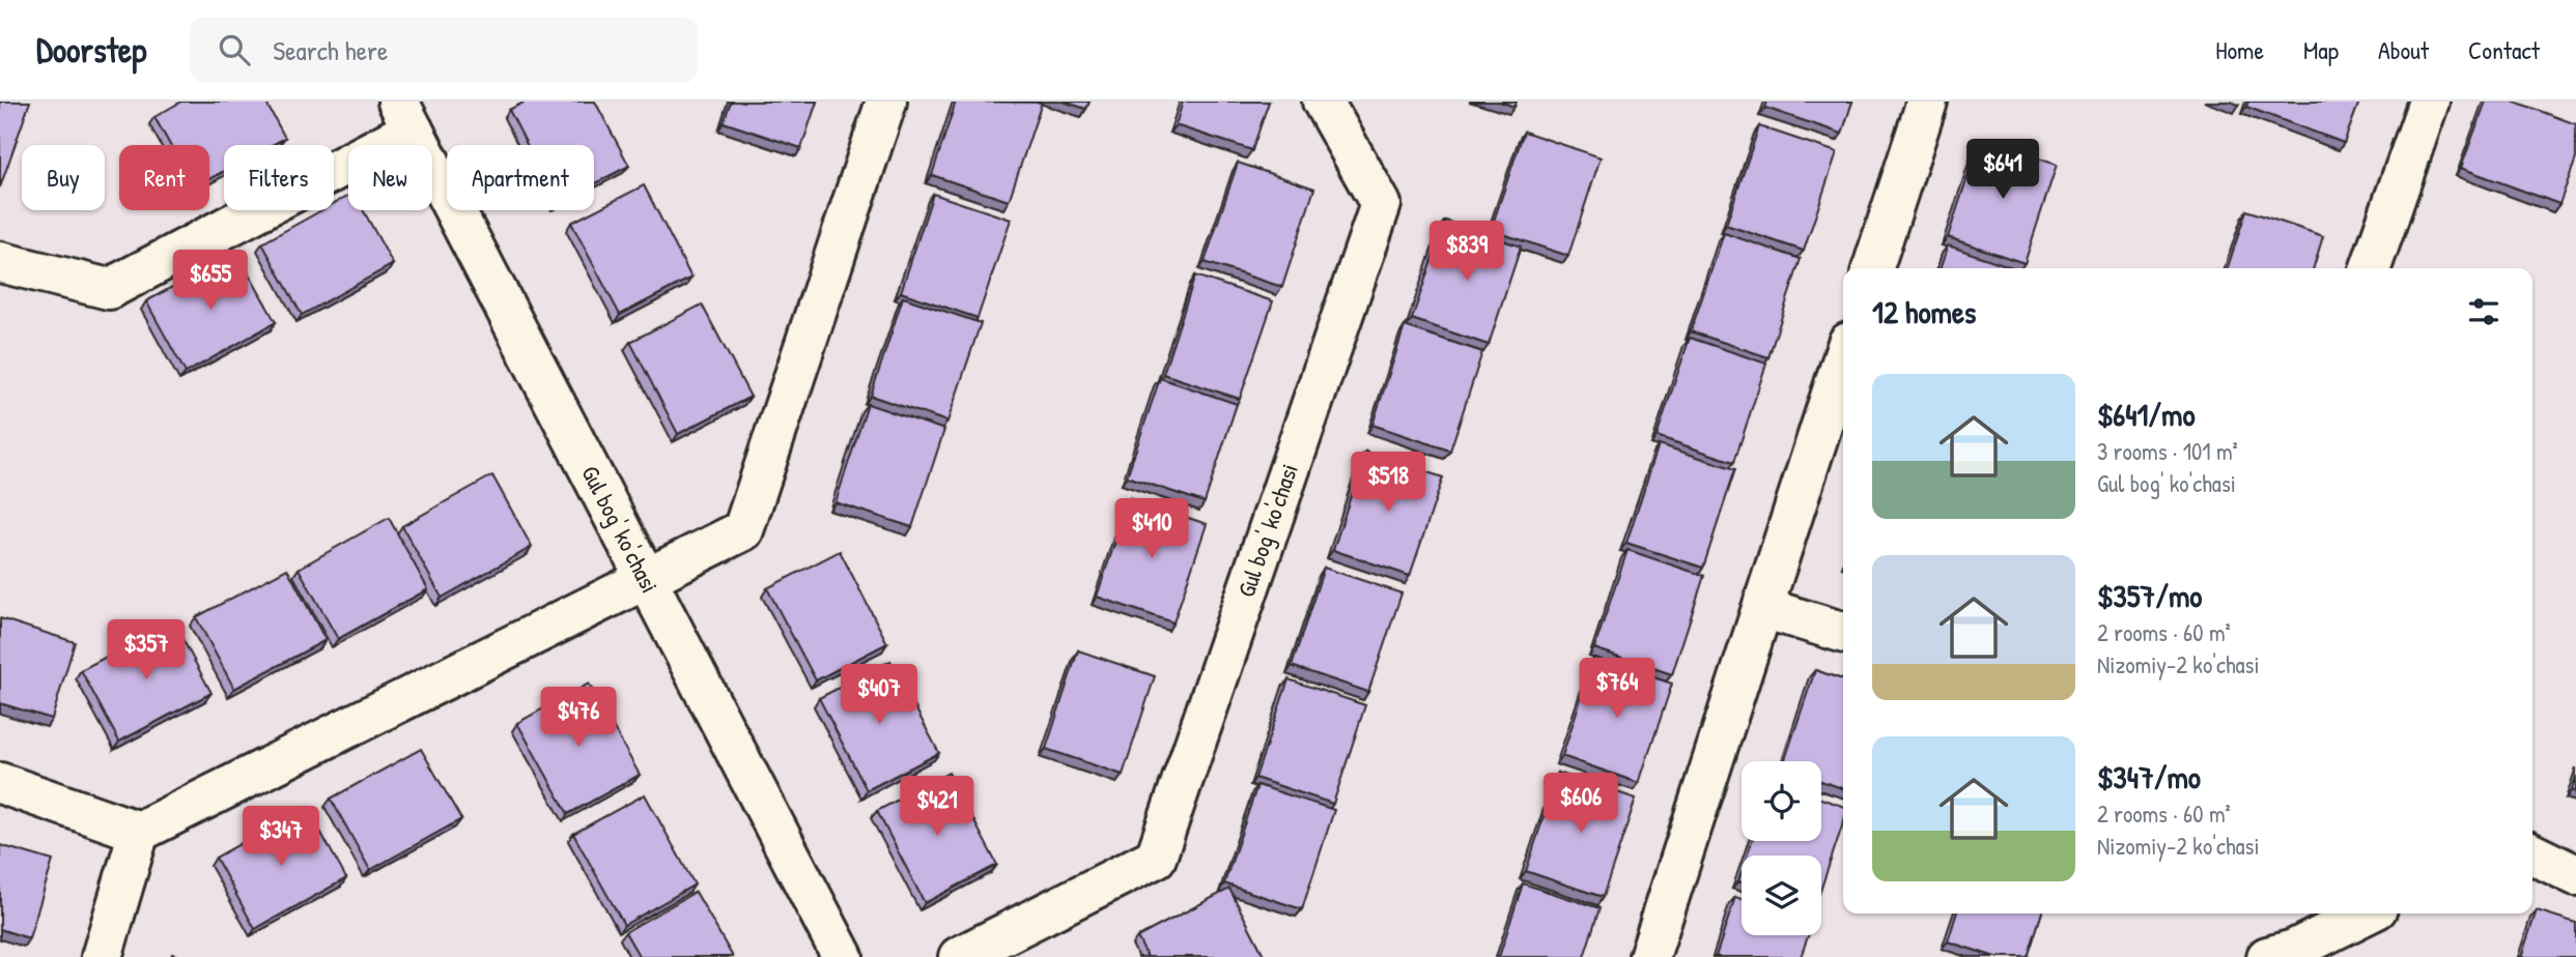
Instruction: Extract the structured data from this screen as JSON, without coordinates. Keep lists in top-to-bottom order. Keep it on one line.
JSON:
{"streets":{"street":["Gul bog' ko'chasi"]},"page":{"header":"Doorstep","search":"Search here","nav":["Home","Map","About","Contact"],"price":["$641","$839","$655","$518","$410","$357","$764","$407","$476","$606","$421","$347"],"chip":["Buy","Rent","Filters","New","Apartment"],"heading":"12 homes","list":[{"name":"$641/mo","note":"3 rooms · 101 m² · Gul bog' ko'chasi"},{"name":"$357/mo","note":"2 rooms · 60 m² · Nizomiy-2 ko'chasi"},{"name":"$347/mo","note":"2 rooms · 60 m² · Nizomiy-2 ko'chasi"}]}}
